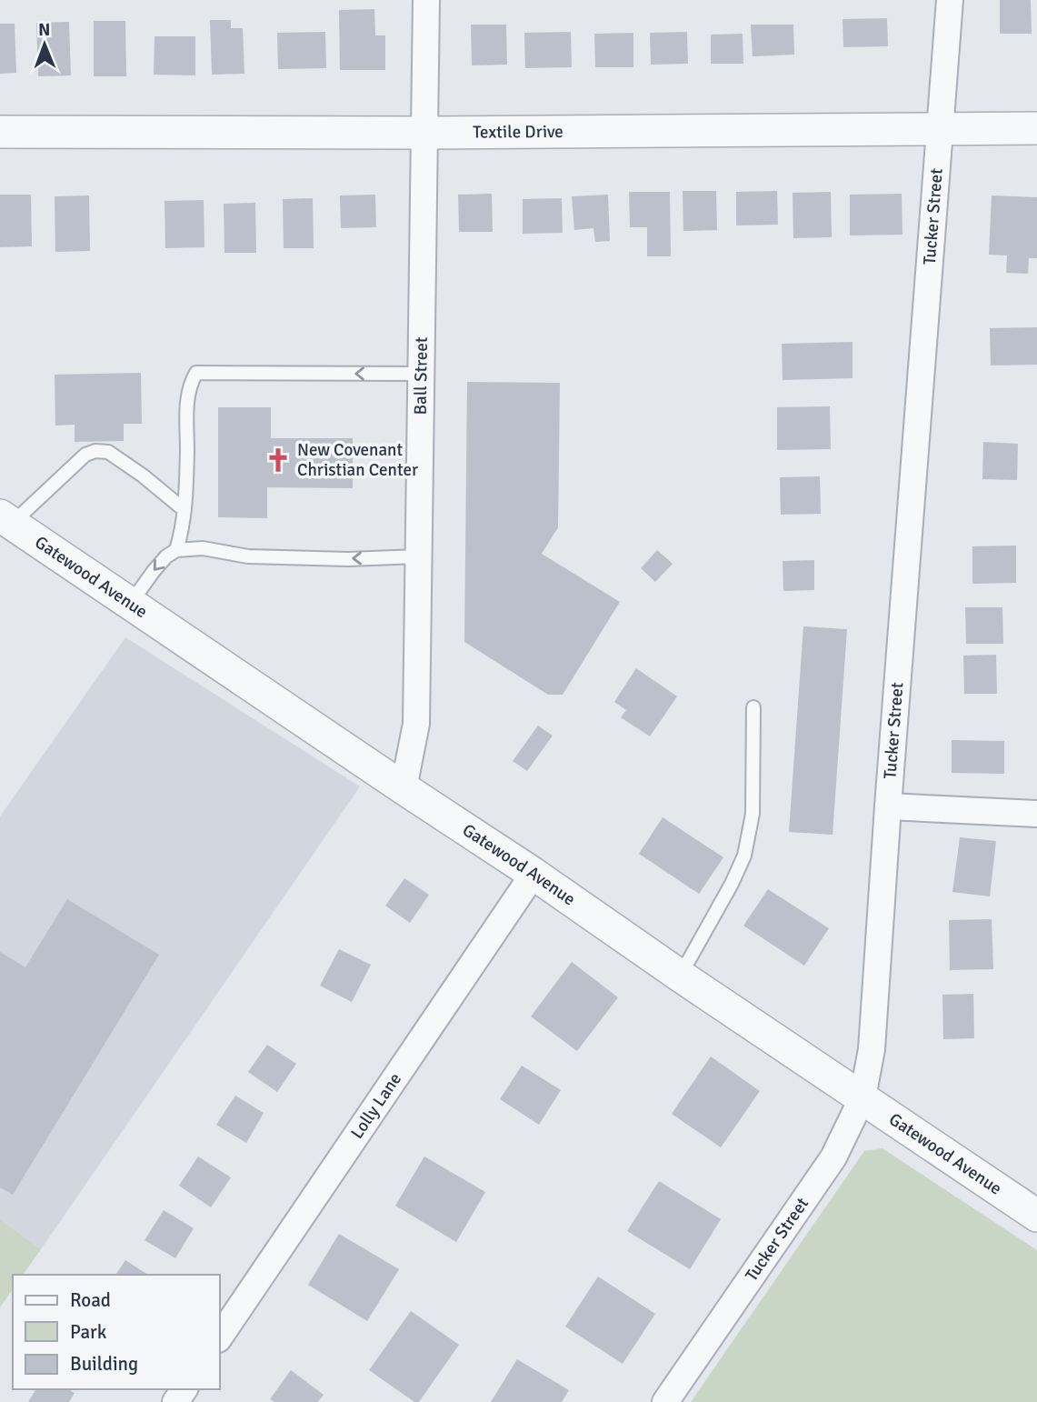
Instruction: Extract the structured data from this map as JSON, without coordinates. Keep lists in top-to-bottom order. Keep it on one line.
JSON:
{"streets":{"street":["Textile Drive","Tucker Street","Ball Street","Gatewood Avenue","Lolly Lane"]},"crossings":[["Textile Drive","Tucker Street"],["Textile Drive","Ball Street"],["Tucker Street","Gatewood Avenue"],["Ball Street","Gatewood Avenue"],["Gatewood Avenue","Lolly Lane"]],"places":{"church":["New Covenant Christian Center"]},"legend":["Road","Park","Building"],"north":"top"}
